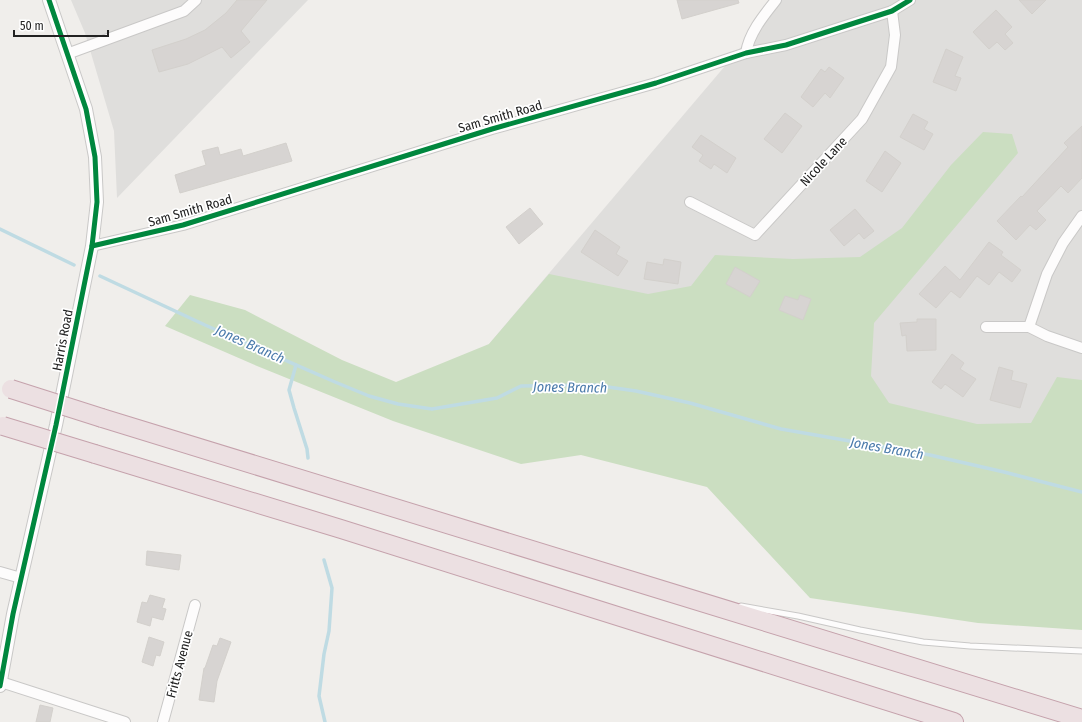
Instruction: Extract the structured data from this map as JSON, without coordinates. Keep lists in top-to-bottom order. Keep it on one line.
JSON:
{"streets":{"street":["Sam Smith Road","Nicole Lane","Harris Road","Fritts Avenue"]},"crossings":[["Sam Smith Road","Nicole Lane"],["Sam Smith Road","Harris Road"]],"water":["Jones Branch"],"scale_bar":"50 m"}
